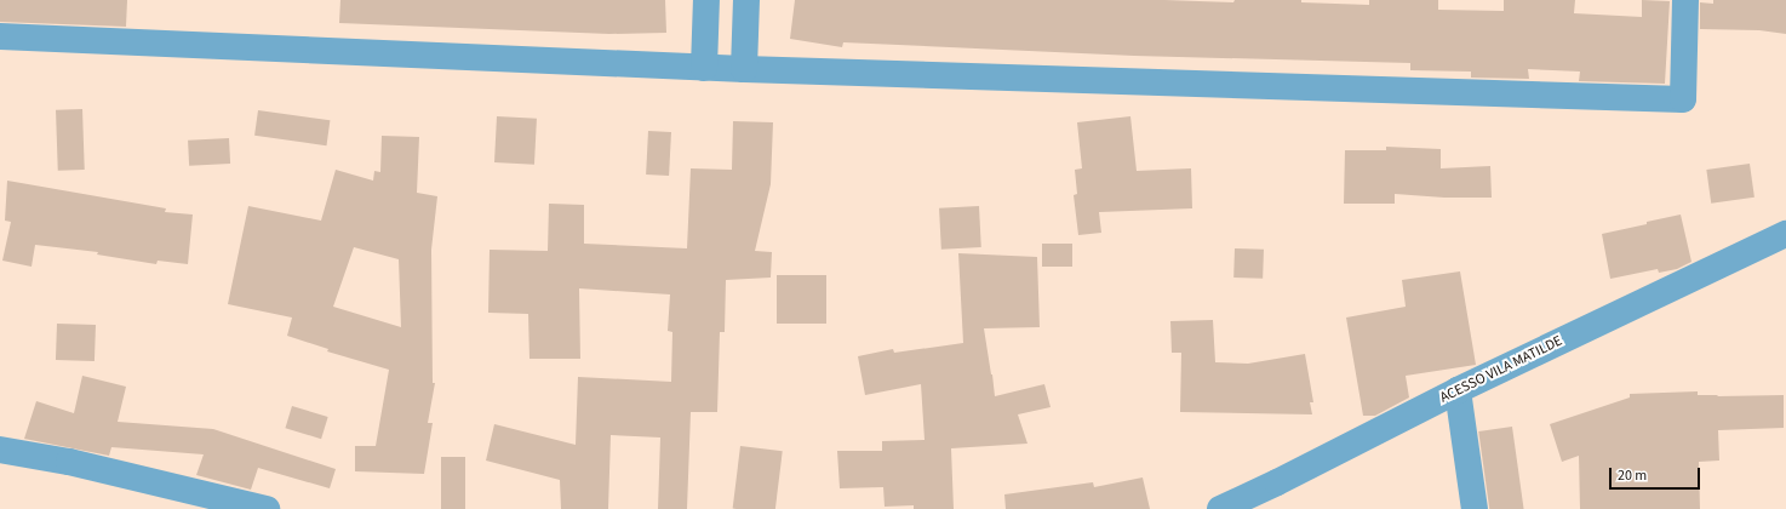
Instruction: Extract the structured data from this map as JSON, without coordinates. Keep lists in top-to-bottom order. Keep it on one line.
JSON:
{"streets":{"street":["ACESSO VILA MATILDE"]},"scale_bar":"20 m"}
